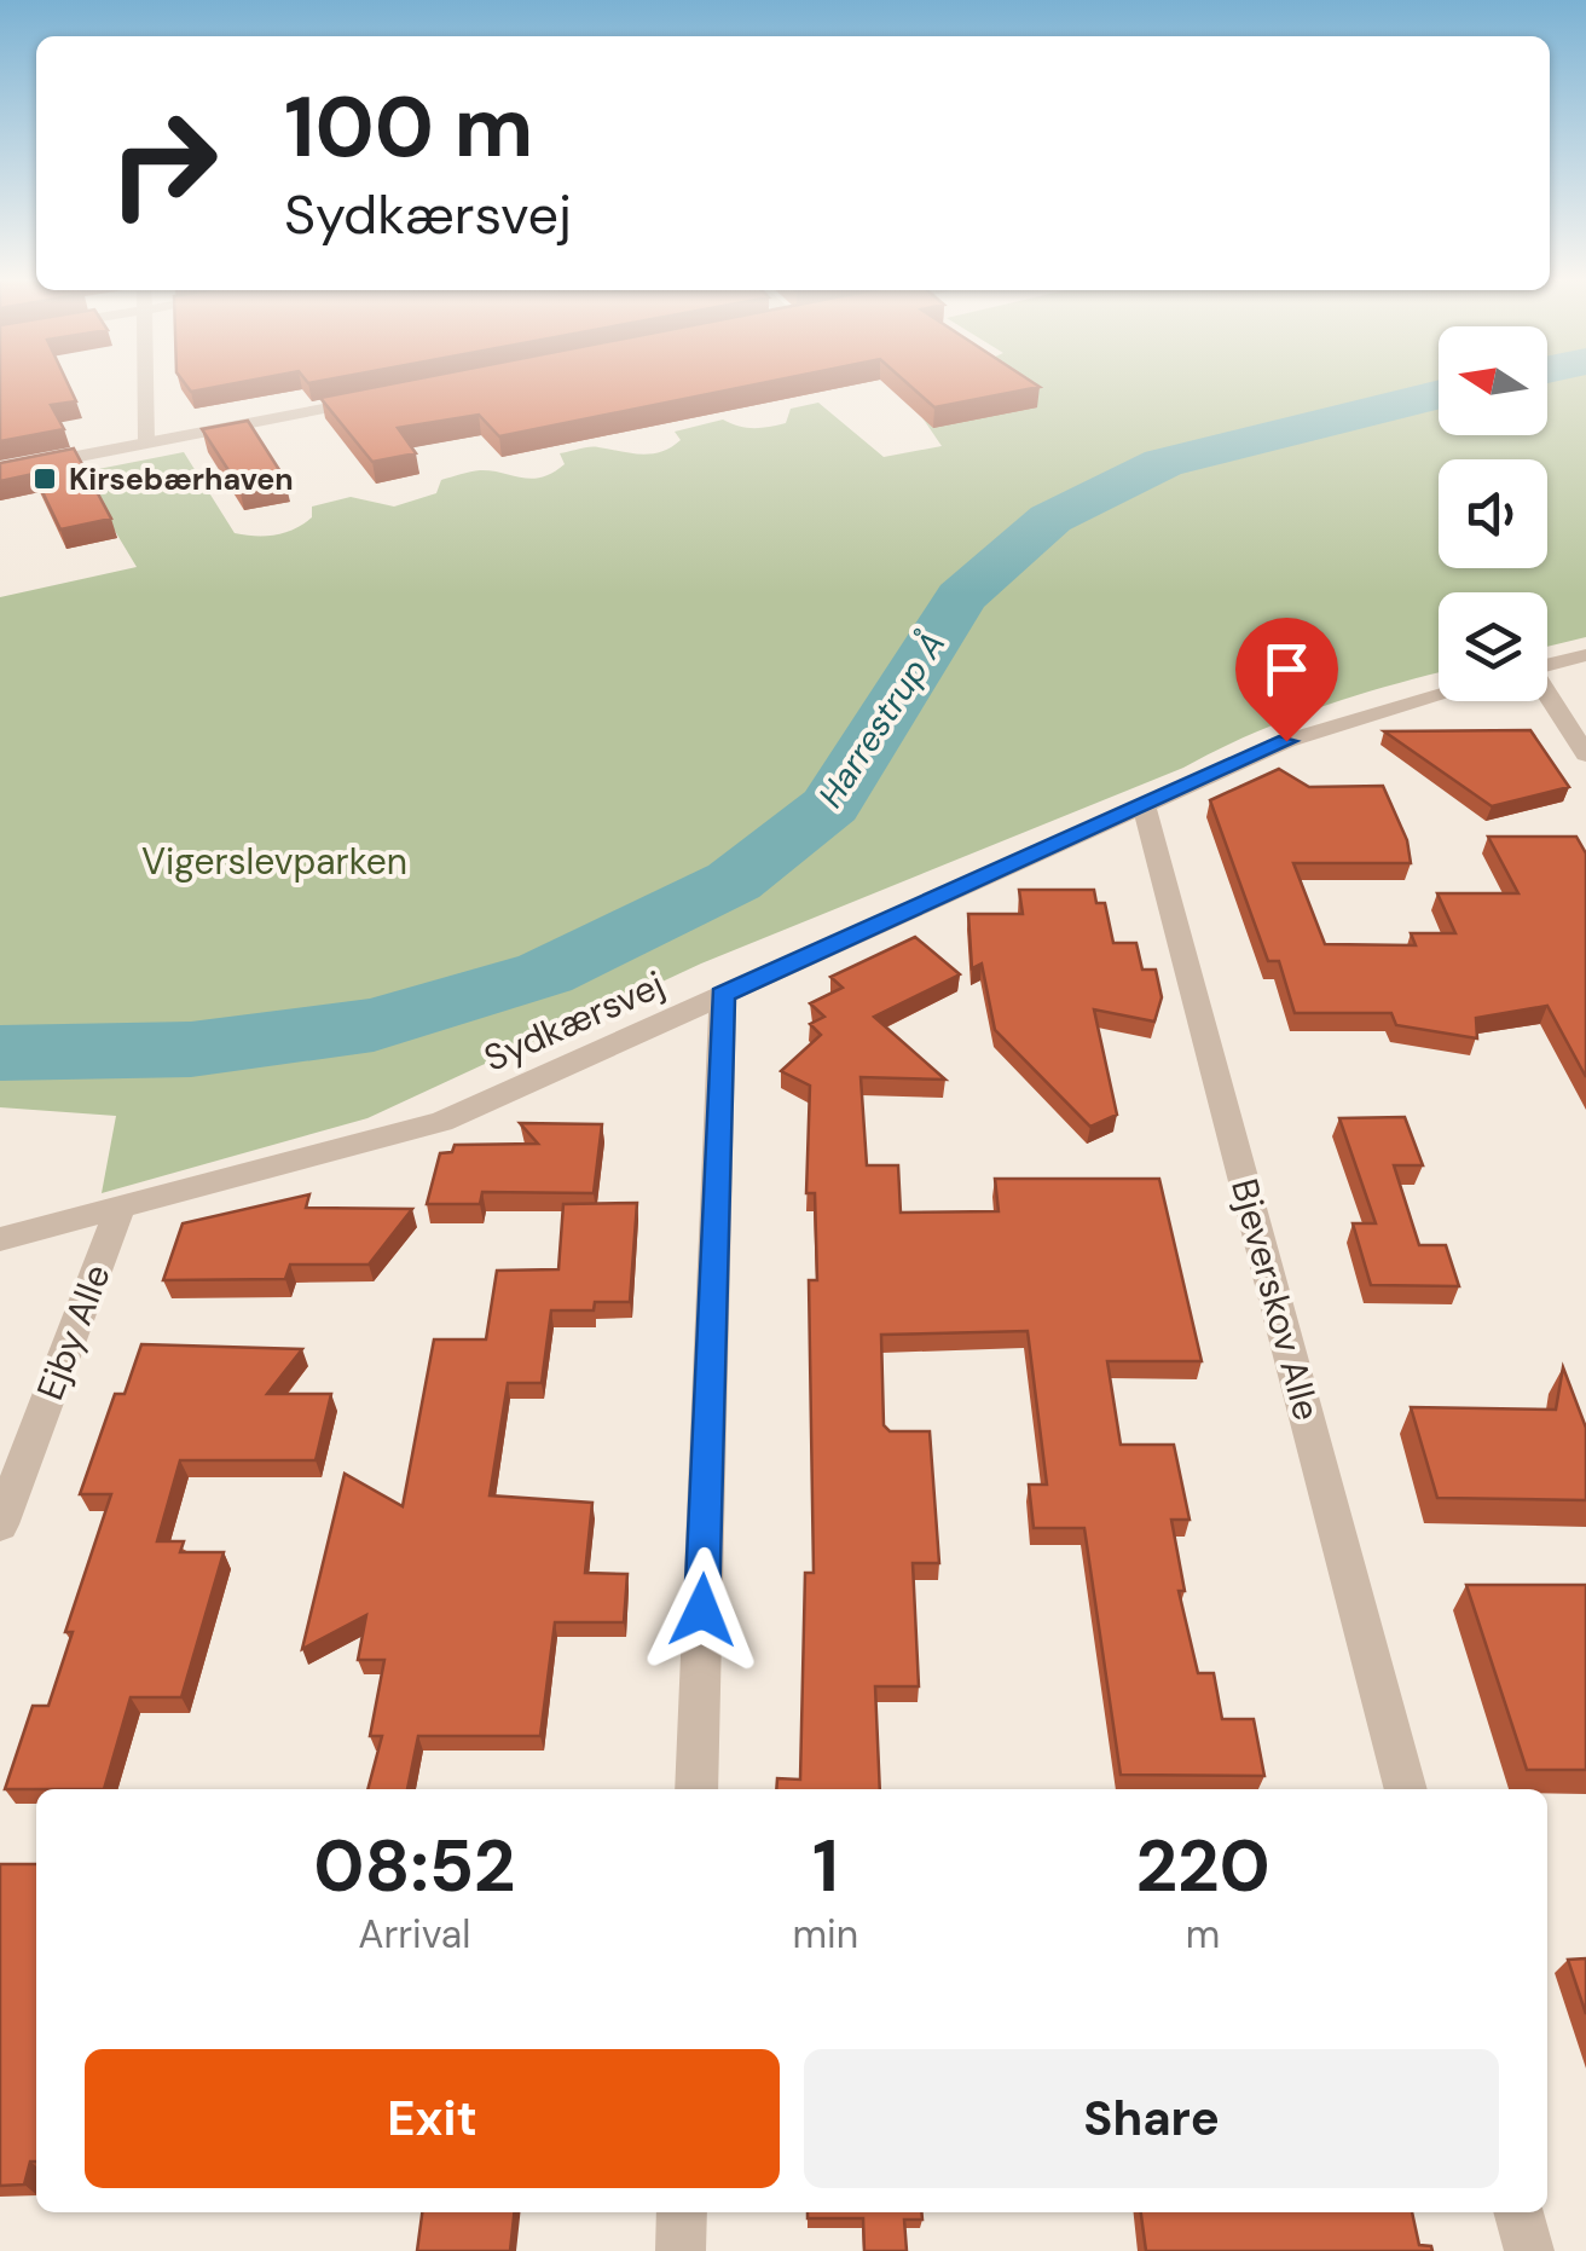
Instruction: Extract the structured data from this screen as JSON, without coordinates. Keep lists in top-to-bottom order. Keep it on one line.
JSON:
{"streets":{"street":["Sydkærsvej","Bjeverskov Alle","Ejby Alle"]},"crossings":[["Sydkærsvej","Bjeverskov Alle"],["Sydkærsvej","Ejby Alle"]],"water":["Harrestrup Å"],"parks":["Vigerslevparken"],"places":{"transit":["Kirsebærhaven"]},"north":"left","page":{"turn":["100 m","Sydkærsvej"],"eta":["08:52","Arrival","1","min","220","m"],"buttons":["Exit","Share"]}}
